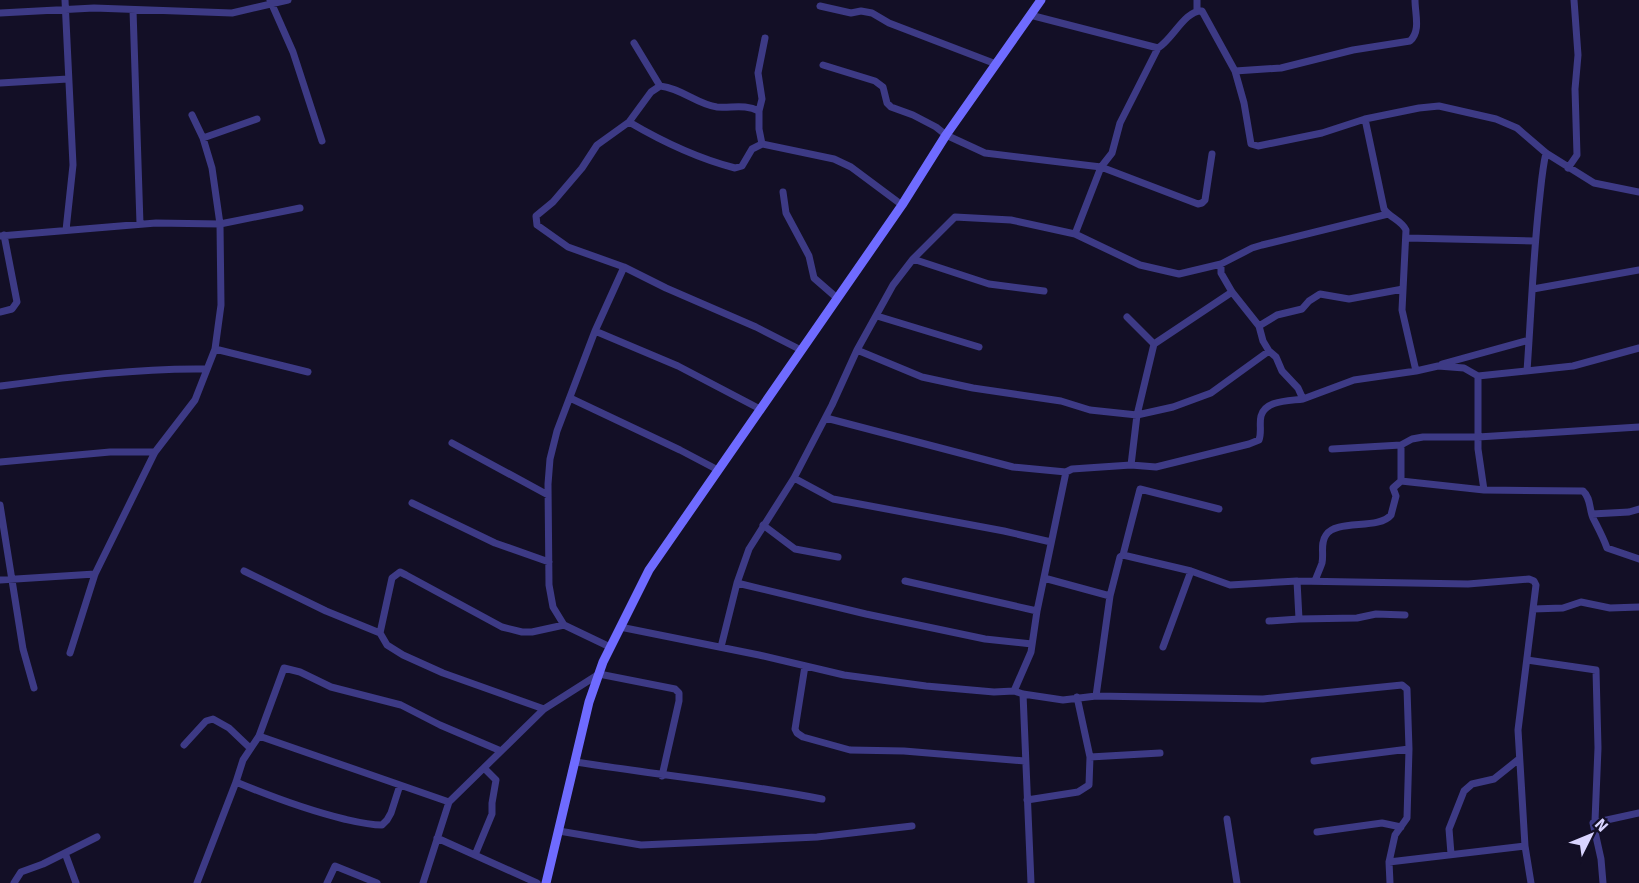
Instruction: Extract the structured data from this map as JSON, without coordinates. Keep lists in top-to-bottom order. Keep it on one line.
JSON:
{"north":"top right"}
